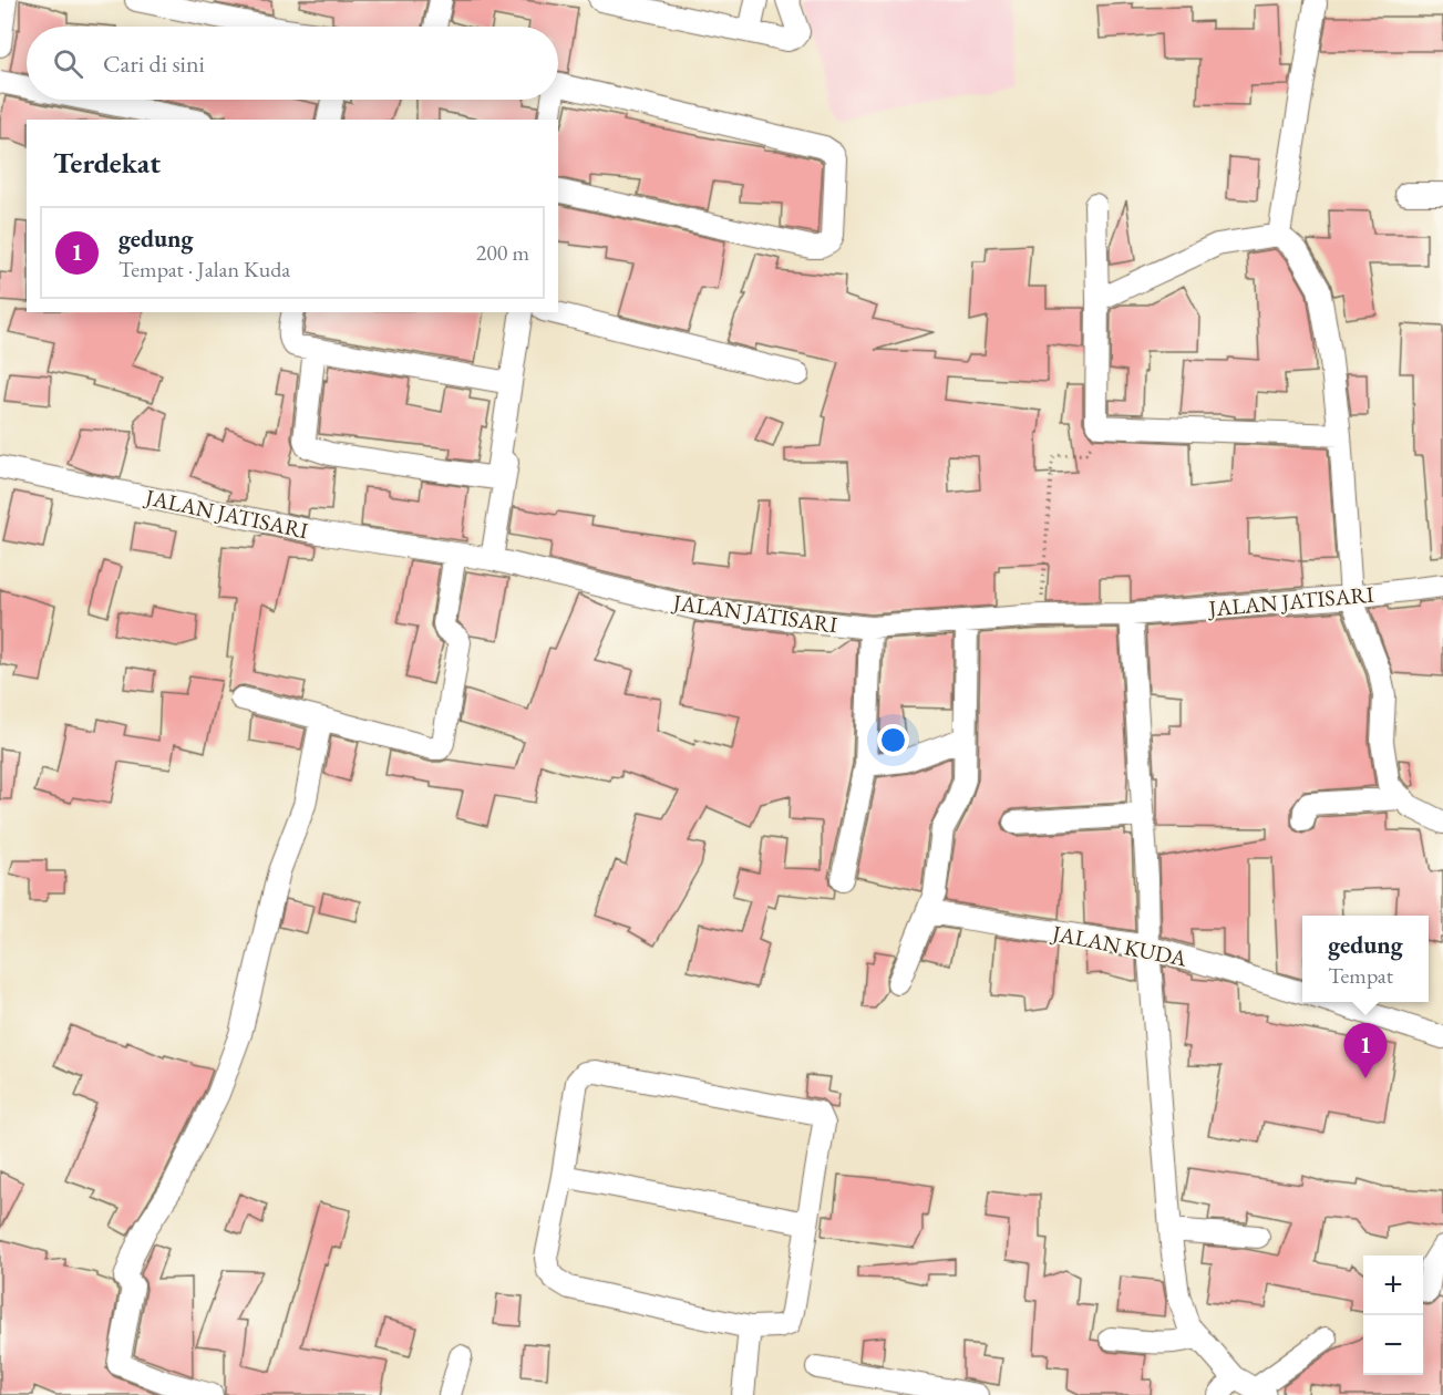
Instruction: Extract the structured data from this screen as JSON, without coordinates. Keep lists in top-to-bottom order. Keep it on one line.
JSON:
{"streets":{"street":["JALAN JATISARI","JALAN KUDA"]},"page":{"search":"Cari di sini","heading":"Terdekat","list":[{"mark":"1","name":"gedung","note":"Tempat · Jalan Kuda","value":"200 m"}],"popup":["gedung","Tempat"],"pins":"1","map_buttons":["+","−"]}}
